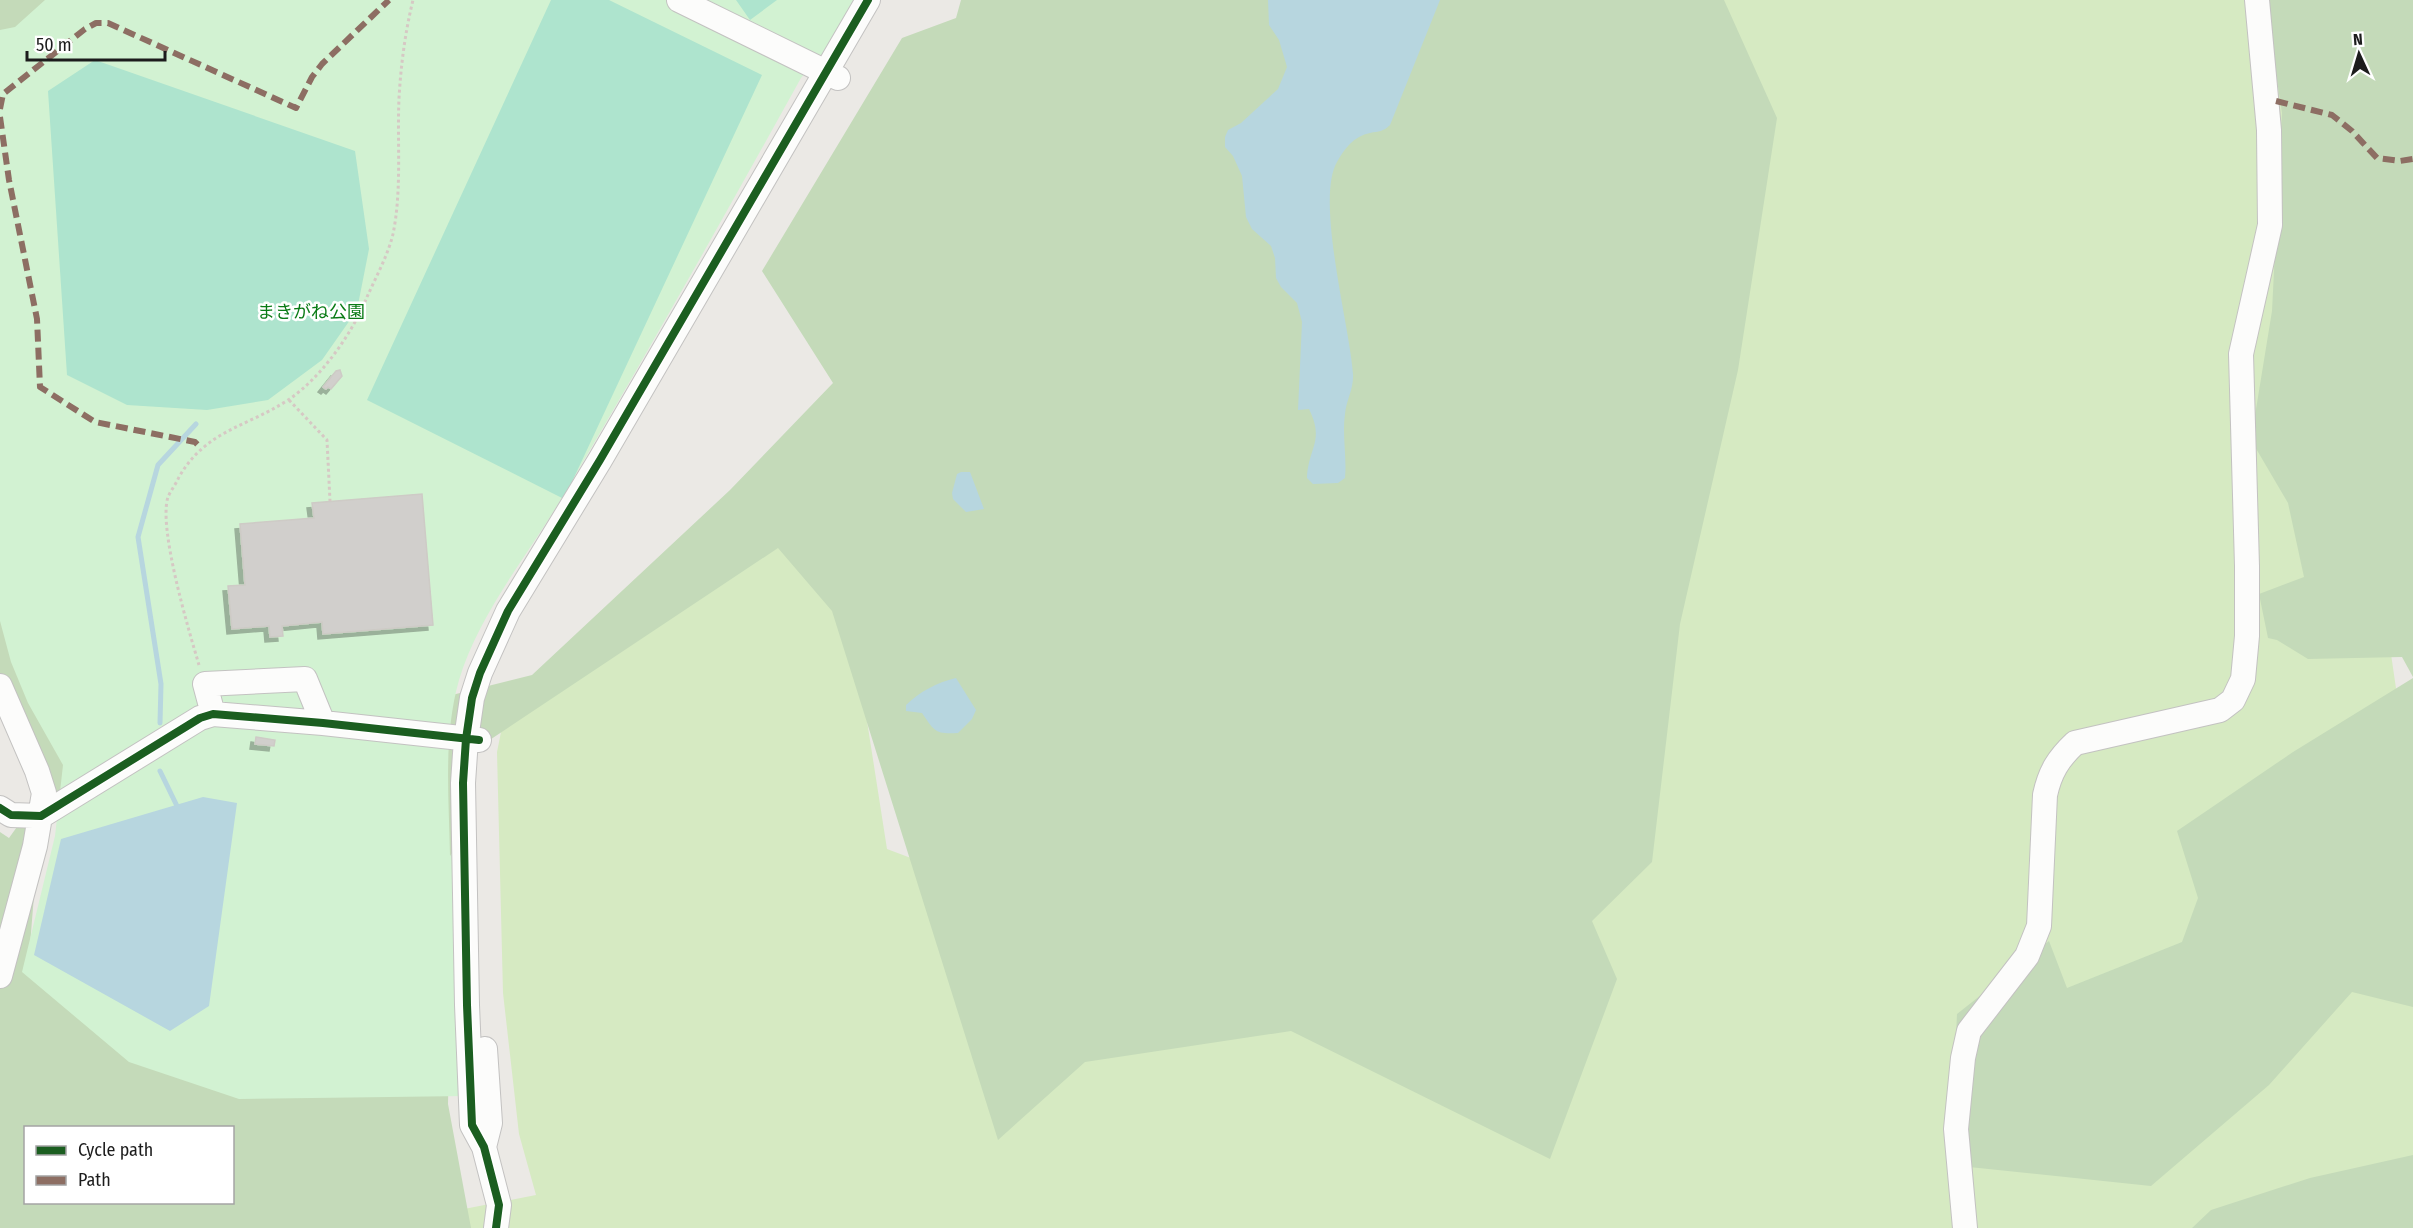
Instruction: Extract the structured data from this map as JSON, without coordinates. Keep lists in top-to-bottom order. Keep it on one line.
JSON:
{"parks":["まきがね公園"],"legend":["Cycle path","Path"],"scale_bar":"50 m","north":"top"}
